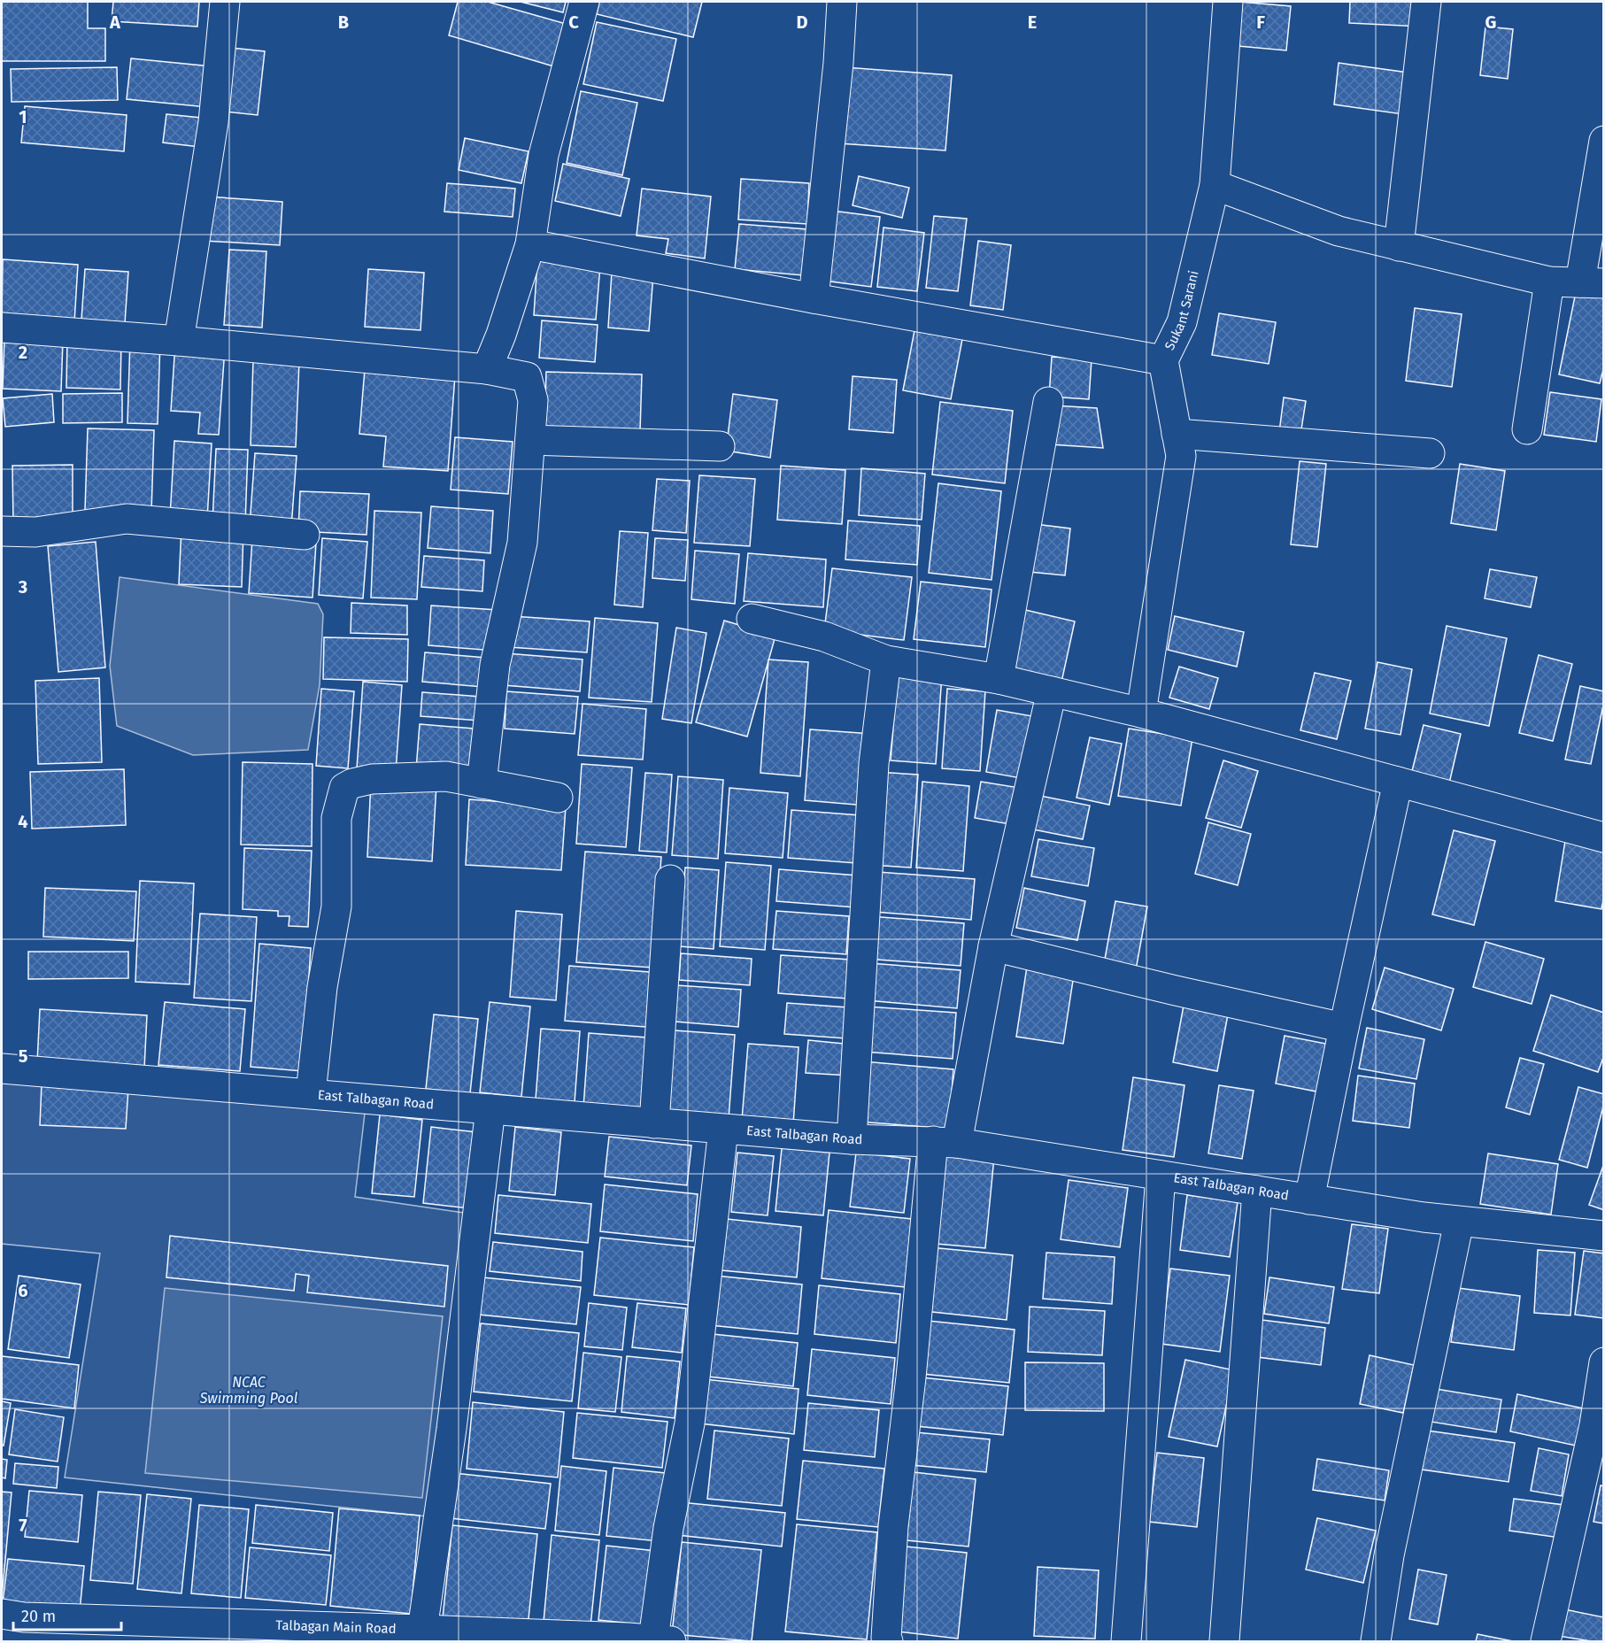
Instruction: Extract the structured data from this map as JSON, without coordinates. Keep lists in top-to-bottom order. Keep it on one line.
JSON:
{"streets":{"street":["Sukant Sarani","East Talbagan Road","Talbagan Main Road"]},"water":["NCAC Swimming Pool"],"scale_bar":"20 m","grid":{"columns":["A","B","C","D","E","F","G"],"rows":["1","2","3","4","5","6","7"]}}
